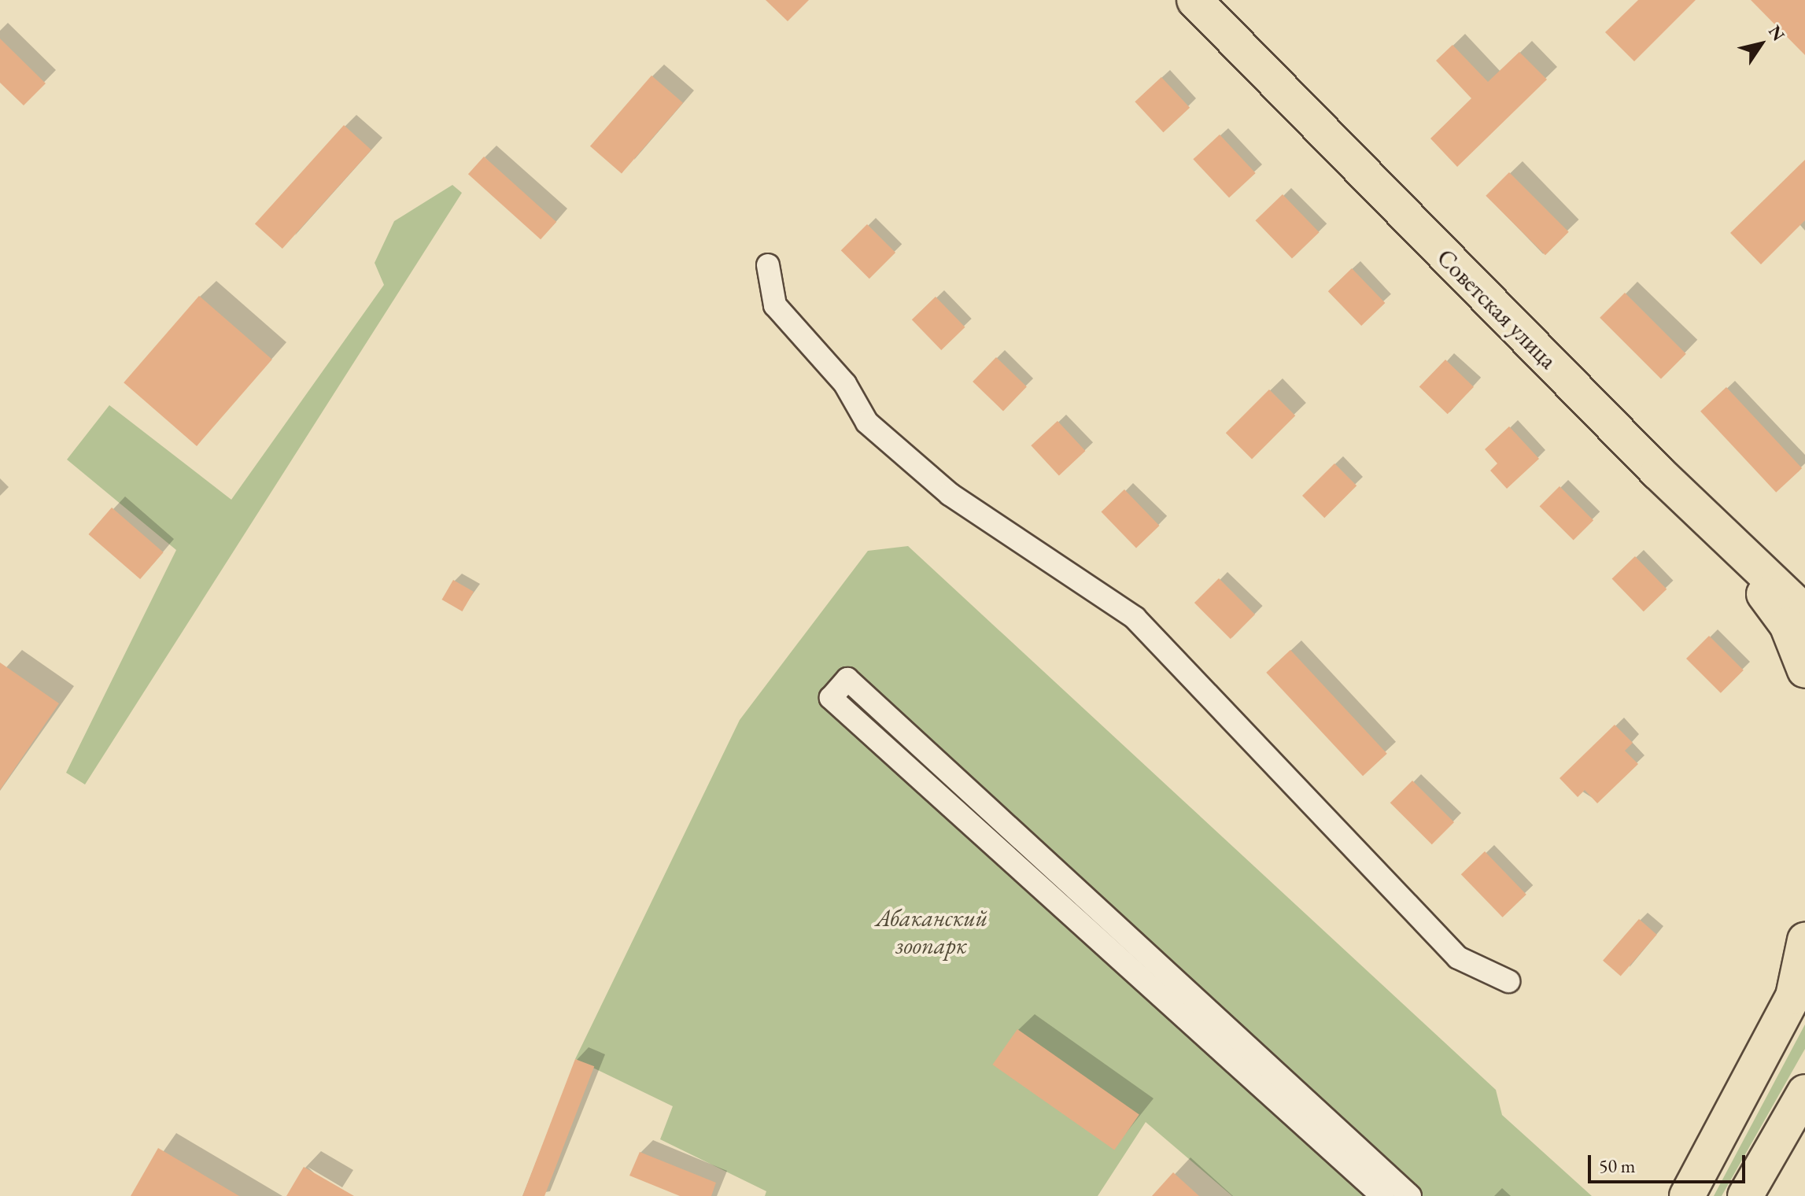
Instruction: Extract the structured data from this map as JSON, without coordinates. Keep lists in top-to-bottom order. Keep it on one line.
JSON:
{"streets":{"main road":["Советская улица"]},"parks":["Абаканский зоопарк"],"scale_bar":"50 m","north":"top right"}
